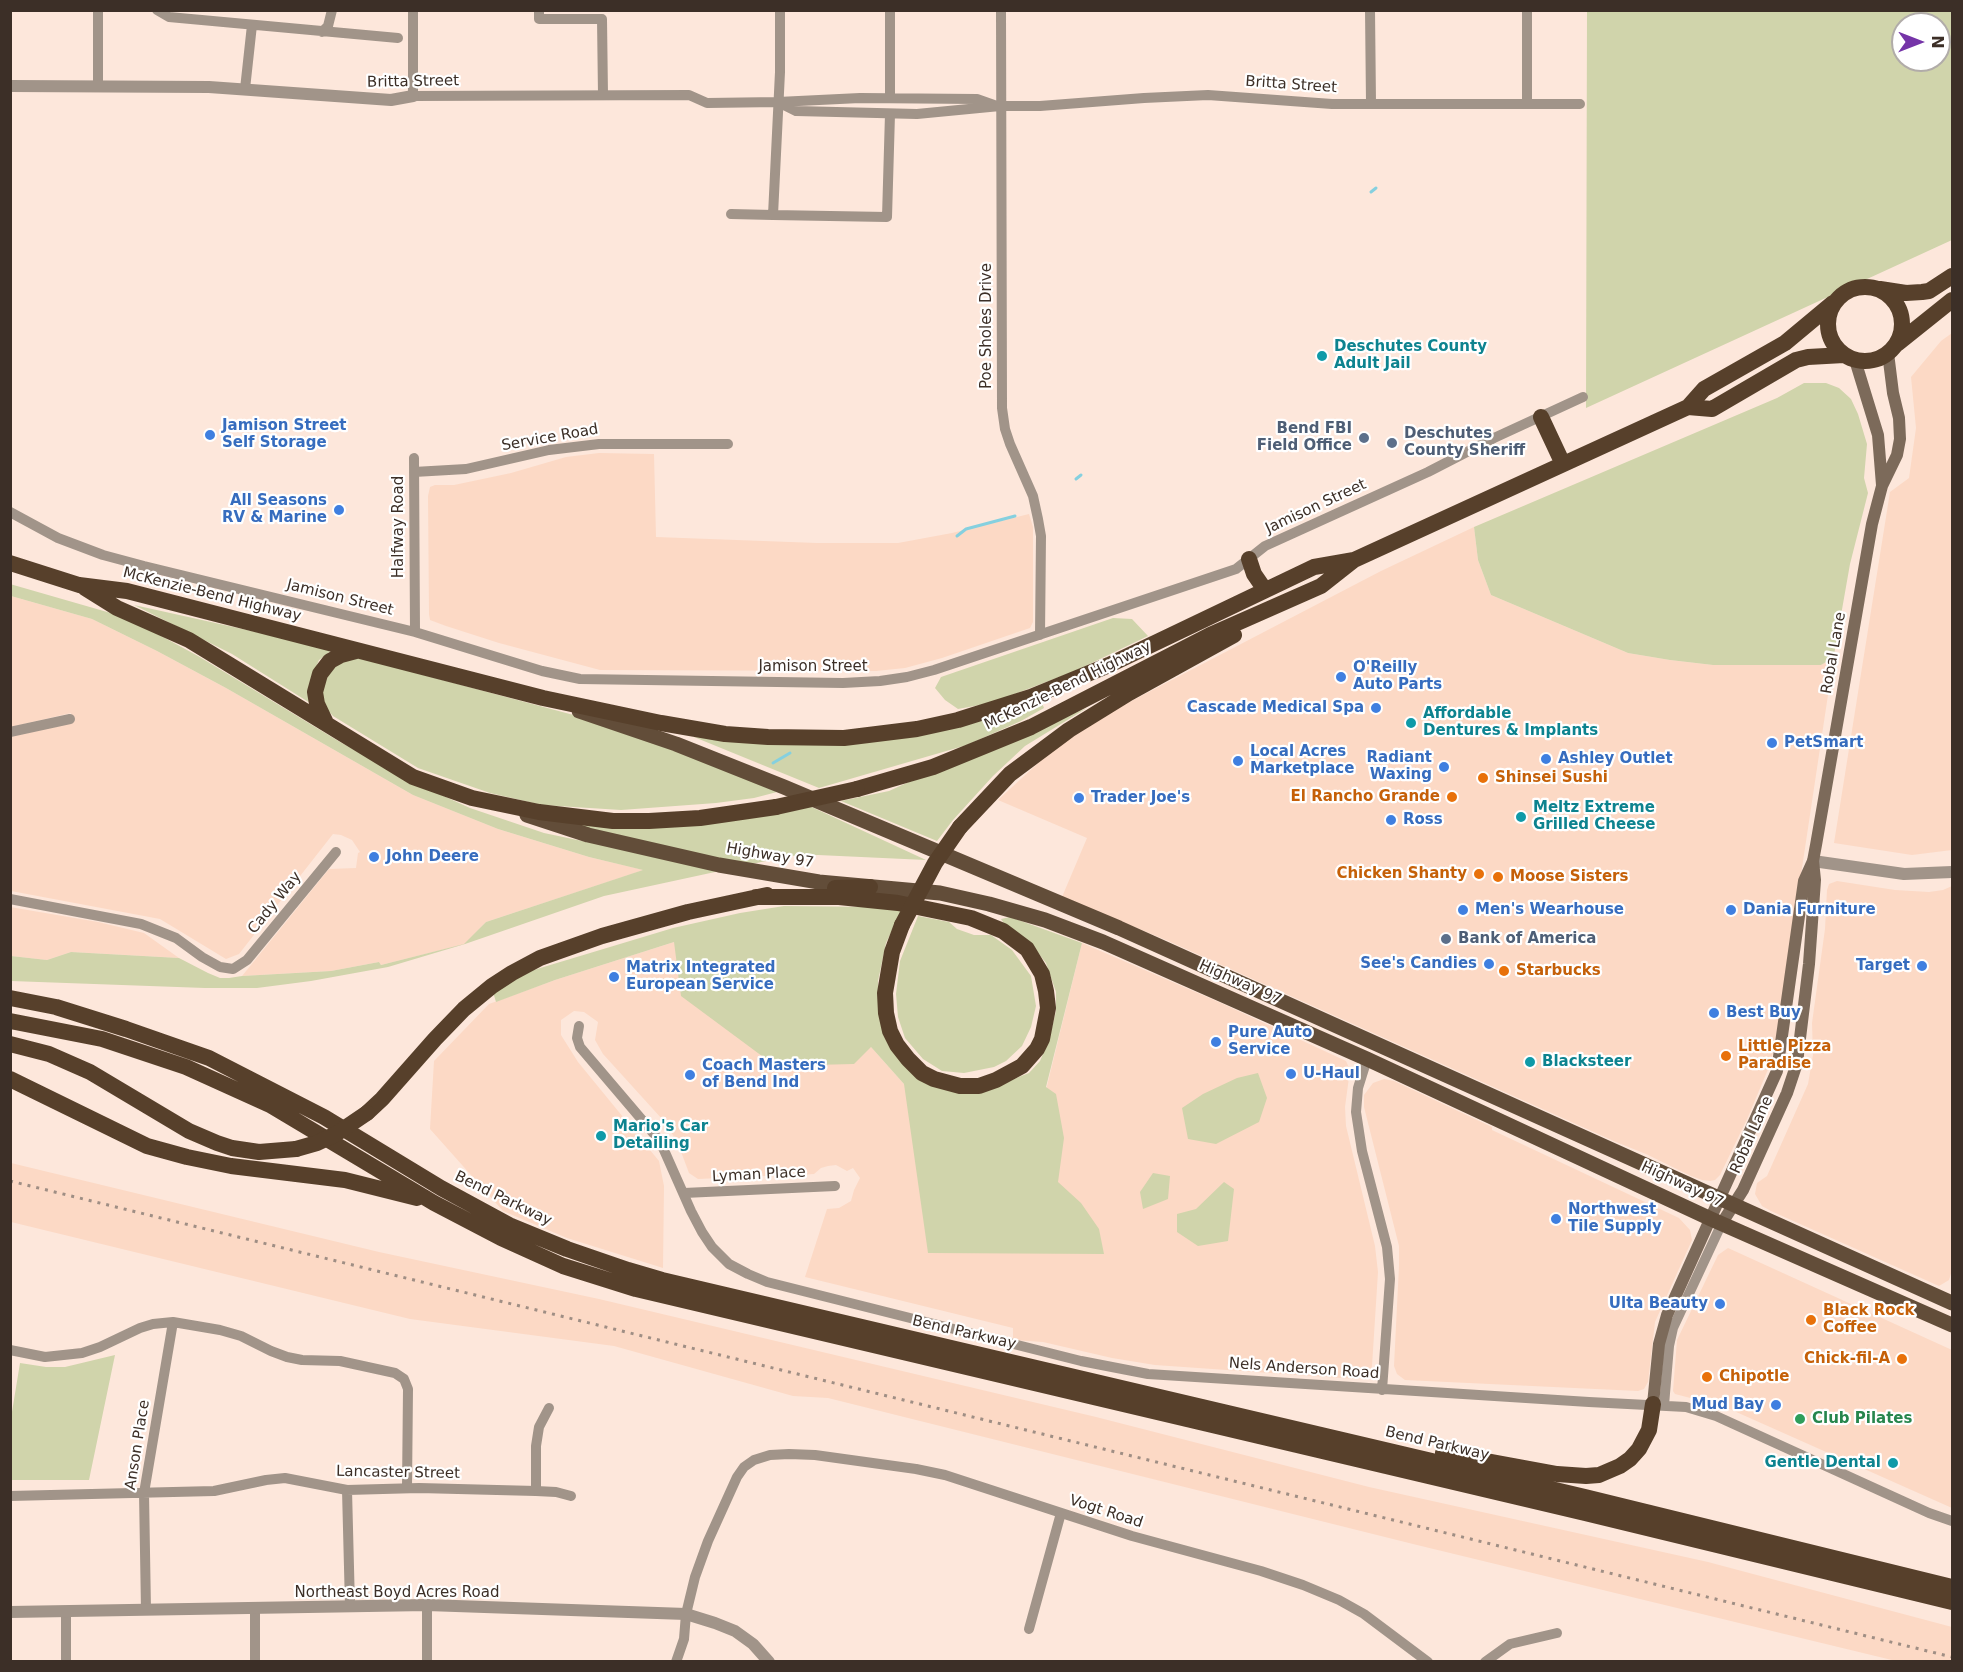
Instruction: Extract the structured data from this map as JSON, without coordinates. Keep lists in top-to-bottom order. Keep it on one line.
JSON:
{"streets":{"highway":["McKenzie-Bend Highway","Bend Parkway"],"main road":["Robal Lane","Highway 97"],"street":["Britta Street","Poe Sholes Drive","Service Road","Jamison Street","Halfway Road","Cady Way","Lyman Place","Nels Anderson Road","Anson Place","Lancaster Street","Vogt Road","Northeast Boyd Acres Road"]},"crossings":[["Britta Street","Poe Sholes Drive"],["Poe Sholes Drive","Jamison Street"],["Service Road","Halfway Road"],["Jamison Street","Halfway Road"],["McKenzie-Bend Highway","Robal Lane"],["McKenzie-Bend Highway","Highway 97"],["Robal Lane","Highway 97"],["Robal Lane","Nels Anderson Road"],["Lyman Place","Nels Anderson Road"],["Anson Place","Lancaster Street"],["Anson Place","Northeast Boyd Acres Road"],["Vogt Road","Northeast Boyd Acres Road"]],"places":["Deschutes County Adult Jail","Jamison Street Self Storage","Bend FBI Field Office","Deschutes County Sheriff","All Seasons RV & Marine","O'Reilly Auto Parts","Cascade Medical Spa","Affordable Dentures & Implants","PetSmart","Ashley Outlet","Local Acres Marketplace","Radiant Waxing","Shinsei Sushi","El Rancho Grande","Trader Joe's","Meltz Extreme Grilled Cheese","Ross","John Deere","Chicken Shanty","Moose Sisters","Men's Wearhouse","Dania Furniture","Bank of America","See's Candies","Target","Starbucks","Matrix Integrated European Service","Best Buy","Pure Auto Service","Little Pizza Paradise","Blacksteer","U-Haul","Coach Masters of Bend Ind","Mario's Car Detailing","Northwest Tile Supply","Ulta Beauty","Black Rock Coffee","Chick-fil-A","Chipotle","Mud Bay","Club Pilates","Gentle Dental"],"north":"right"}
